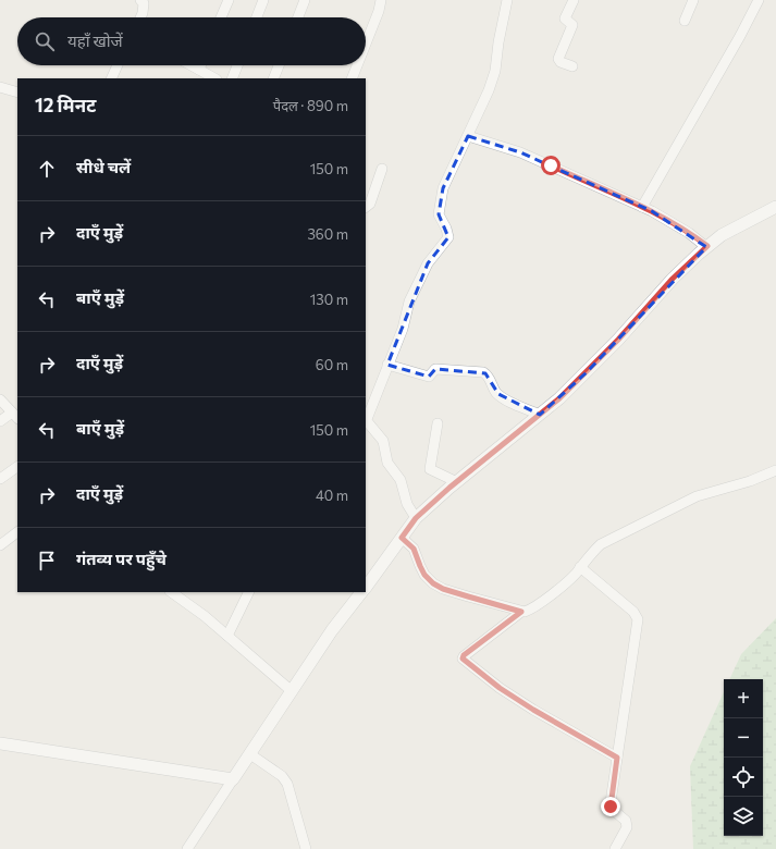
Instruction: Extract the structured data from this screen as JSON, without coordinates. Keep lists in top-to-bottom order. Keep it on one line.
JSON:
{"page":{"search":"यहाँ खोजें","heading":["12 मिनट","पैदल · 890 m"],"list":[["सीधे चलें","150 m"],["दाएँ मुड़ें","360 m"],["बाएँ मुड़ें","130 m"],["दाएँ मुड़ें","60 m"],["बाएँ मुड़ें","150 m"],["दाएँ मुड़ें","40 m"],"गंतव्य पर पहुँचे"],"map_buttons":["+","−"]}}
